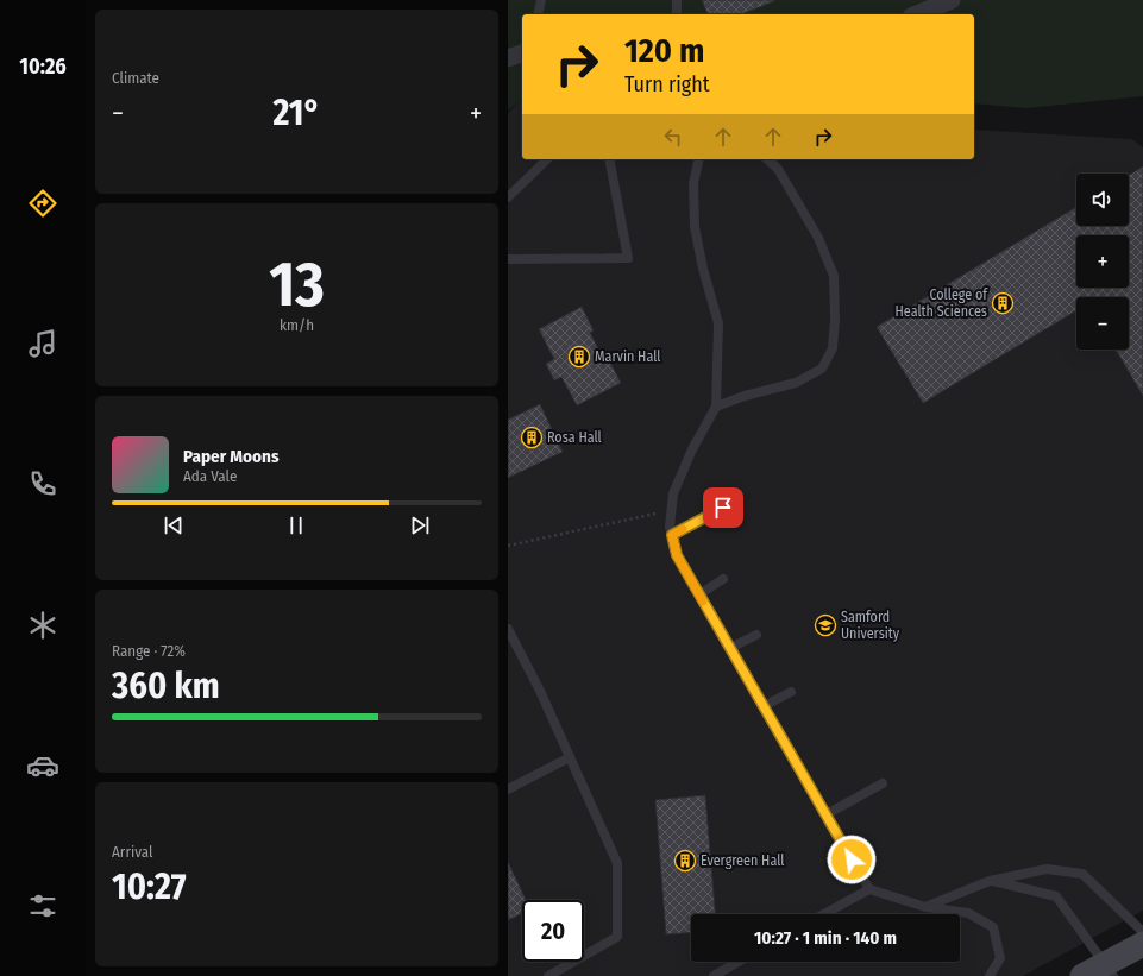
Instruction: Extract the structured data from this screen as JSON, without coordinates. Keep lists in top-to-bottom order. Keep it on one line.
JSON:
{"places":{"building":["College of Health Sciences","Marvin Hall","Rosa Hall","Evergreen Hall"],"school or university":["Samford University"]},"page":{"tabs":"10:26","tile":["Climate",["13","km/h"],["Range · 72%","360 km"],["Arrival","10:27"]],"turn":["120 m","Turn right"],"heat":["−","21°","+"],"map_buttons":["+","−"],"song":["Paper Moons","Ada Vale"],"limit":"20","trip":"10:27 · 1 min · 140 m"}}
